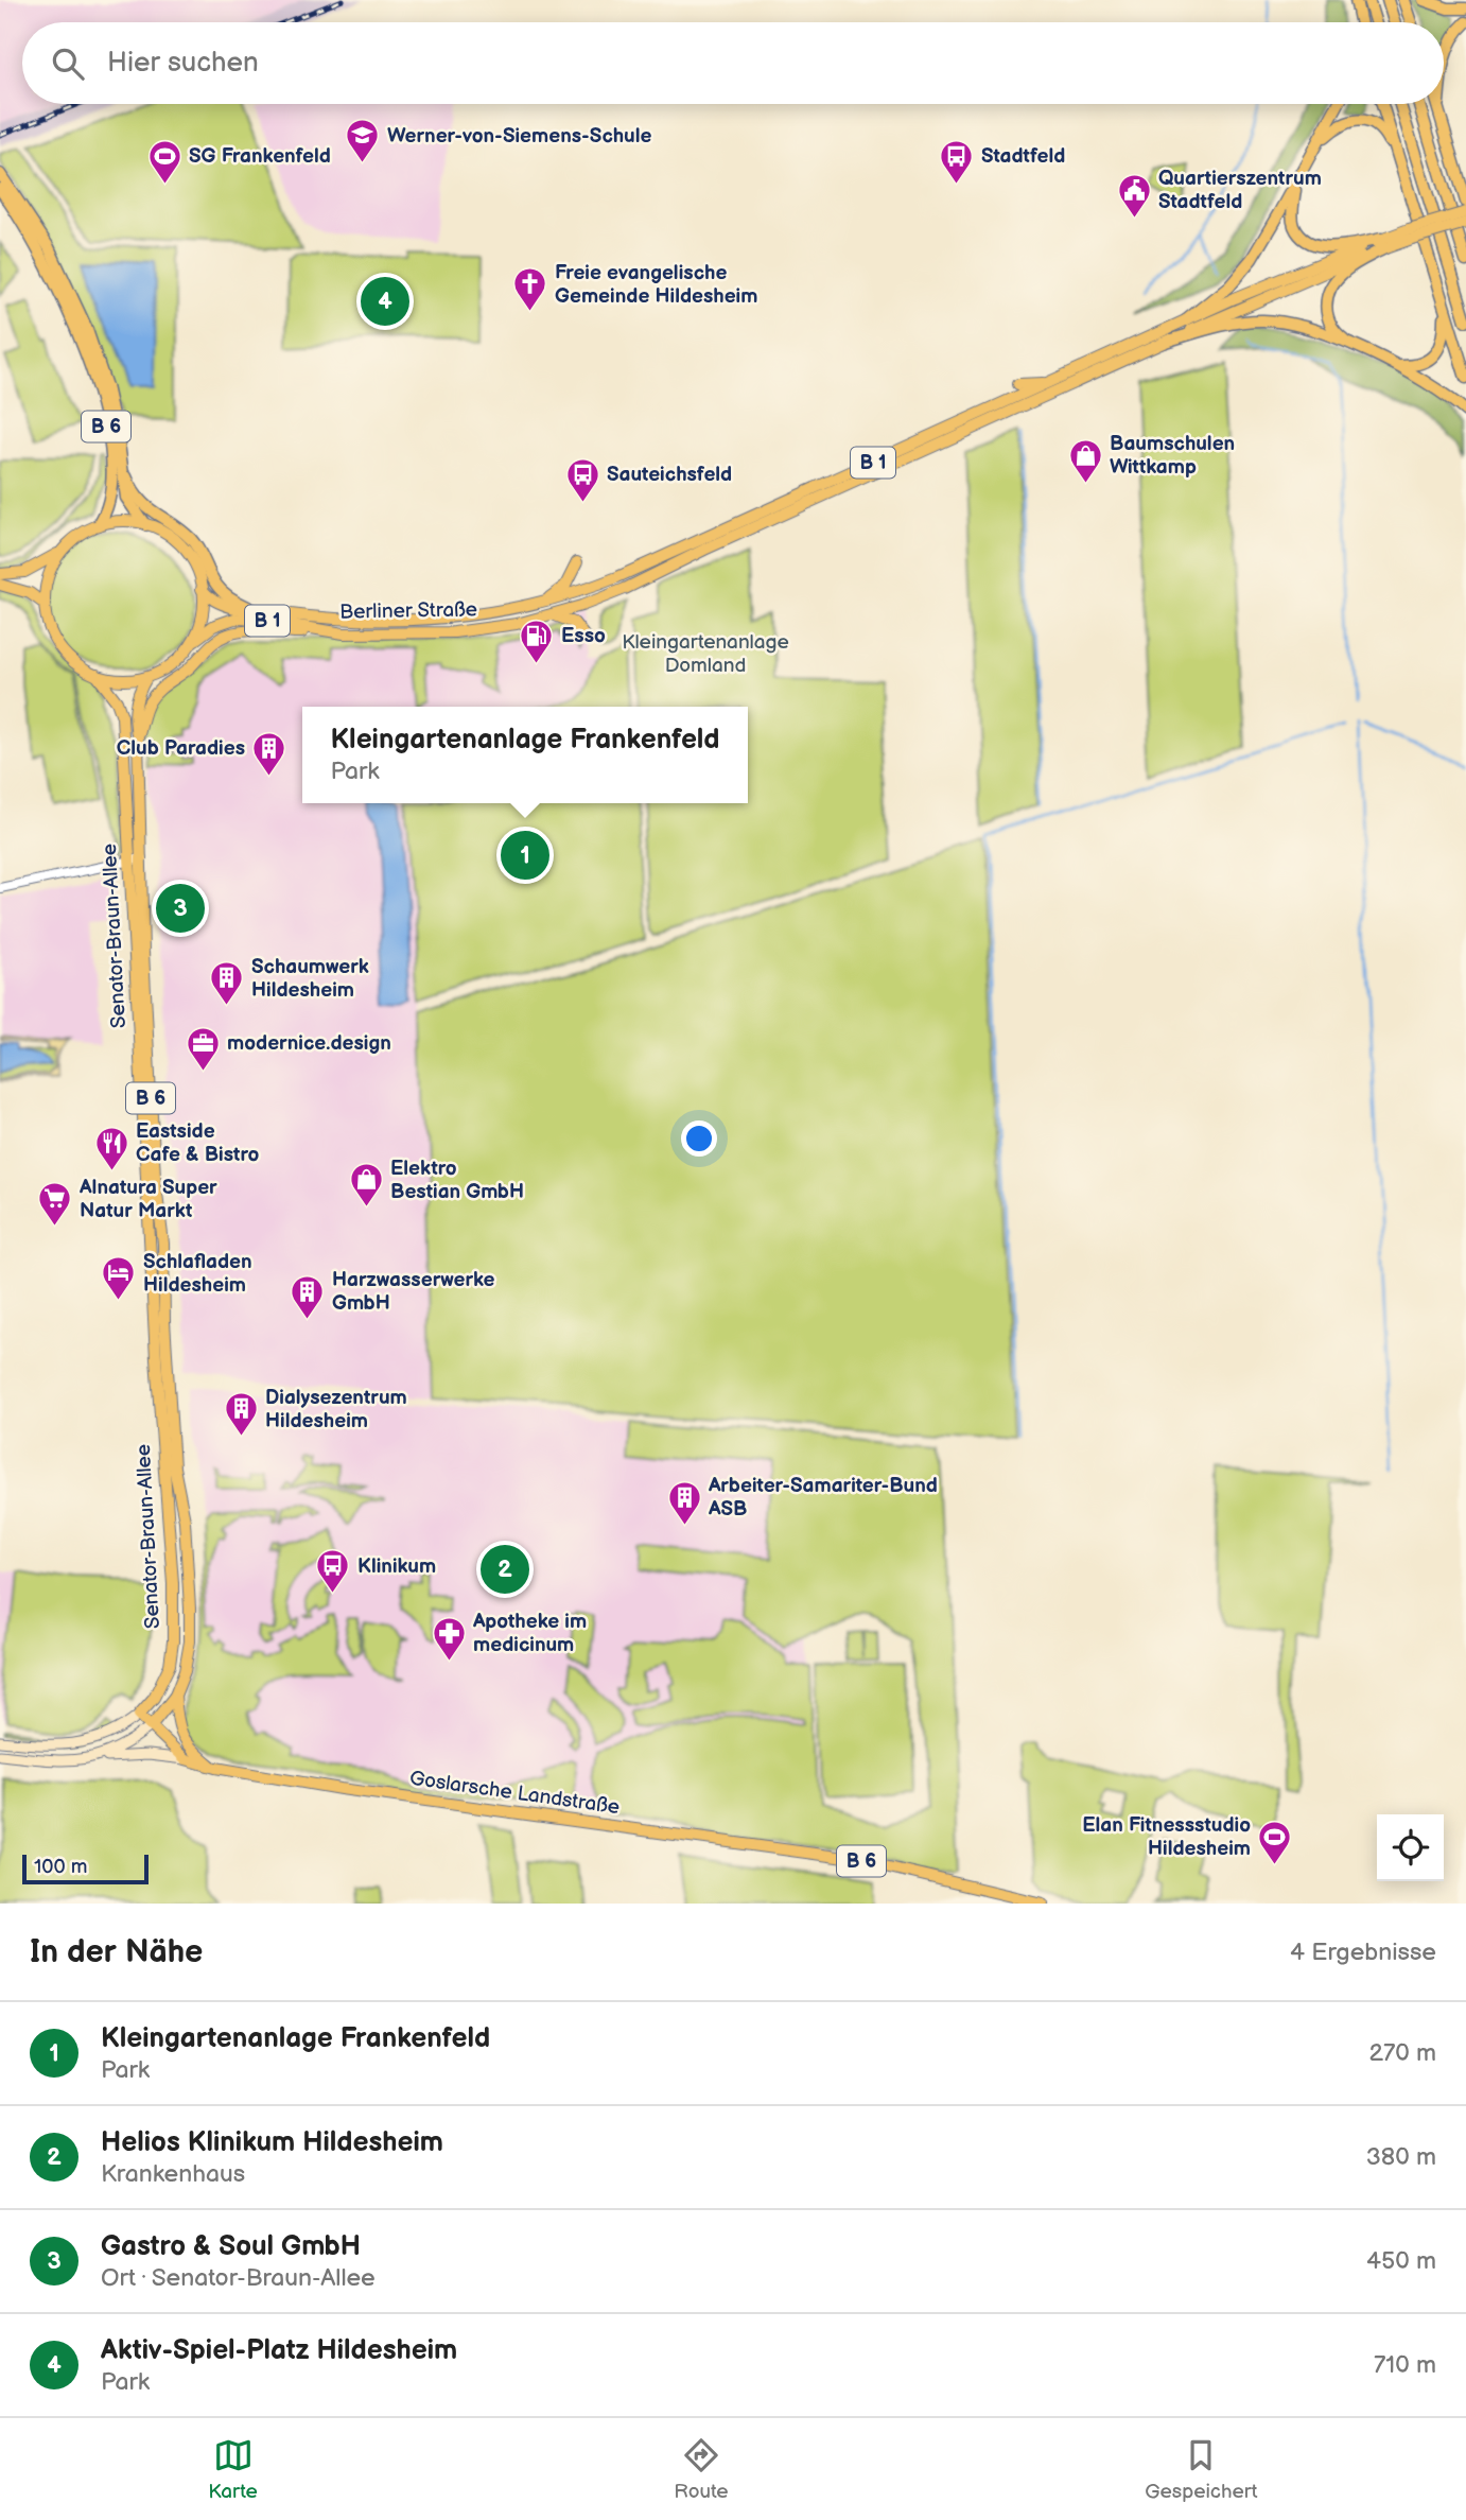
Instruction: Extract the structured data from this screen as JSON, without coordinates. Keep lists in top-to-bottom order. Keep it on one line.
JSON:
{"streets":{"highway":["B 6"],"main road":["B 1","Berliner Straße","Senator-Braun-Allee","Goslarsche Landstraße"]},"crossings":[["B 6","Berliner Straße"],["B 6","Senator-Braun-Allee"],["B 6","Goslarsche Landstraße"],["B 1","Berliner Straße"],["Berliner Straße","Senator-Braun-Allee"],["Senator-Braun-Allee","Goslarsche Landstraße"]],"parks":["Kleingartenanlage Domland"],"places":{"school or university":["Werner-von-Siemens-Schule"],"sports":["SG Frankenfeld","Elan Fitnessstudio Hildesheim"],"bus stop":["Stadtfeld","Sauteichsfeld","Klinikum"],"public building":["Quartierszentrum Stadtfeld"],"church":["Freie evangelische Gemeinde Hildesheim"],"shop":["Baumschulen Wittkamp","Elektro Bestian GmbH"],"fuel station":["Esso"],"building":["Club Paradies","Schaumwerk Hildesheim","Harzwasserwerke GmbH","Dialysezentrum Hildesheim","Arbeiter-Samariter-Bund ASB"],"office":["modernice.design"],"restaurant":["Eastside Cafe & Bistro"],"supermarket":["Alnatura Super Natur Markt"],"hotel":["Schlafladen Hildesheim"],"pharmacy":["Apotheke im medicinum"]},"scale_bar":"100 m","page":{"search":"Hier suchen","pins":["4","1","3","2"],"popup":["Kleingartenanlage Frankenfeld","Park"],"scale":"100 m","heading":["In der Nähe","4 Ergebnisse"],"list":[{"mark":"1","name":"Kleingartenanlage Frankenfeld","note":"Park","value":"270 m"},{"mark":"2","name":"Helios Klinikum Hildesheim","note":"Krankenhaus","value":"380 m"},{"mark":"3","name":"Gastro & Soul GmbH","note":"Ort · Senator-Braun-Allee","value":"450 m"},{"mark":"4","name":"Aktiv-Spiel-Platz Hildesheim","note":"Park","value":"710 m"}],"nav":["Karte","Route","Gespeichert"]}}
